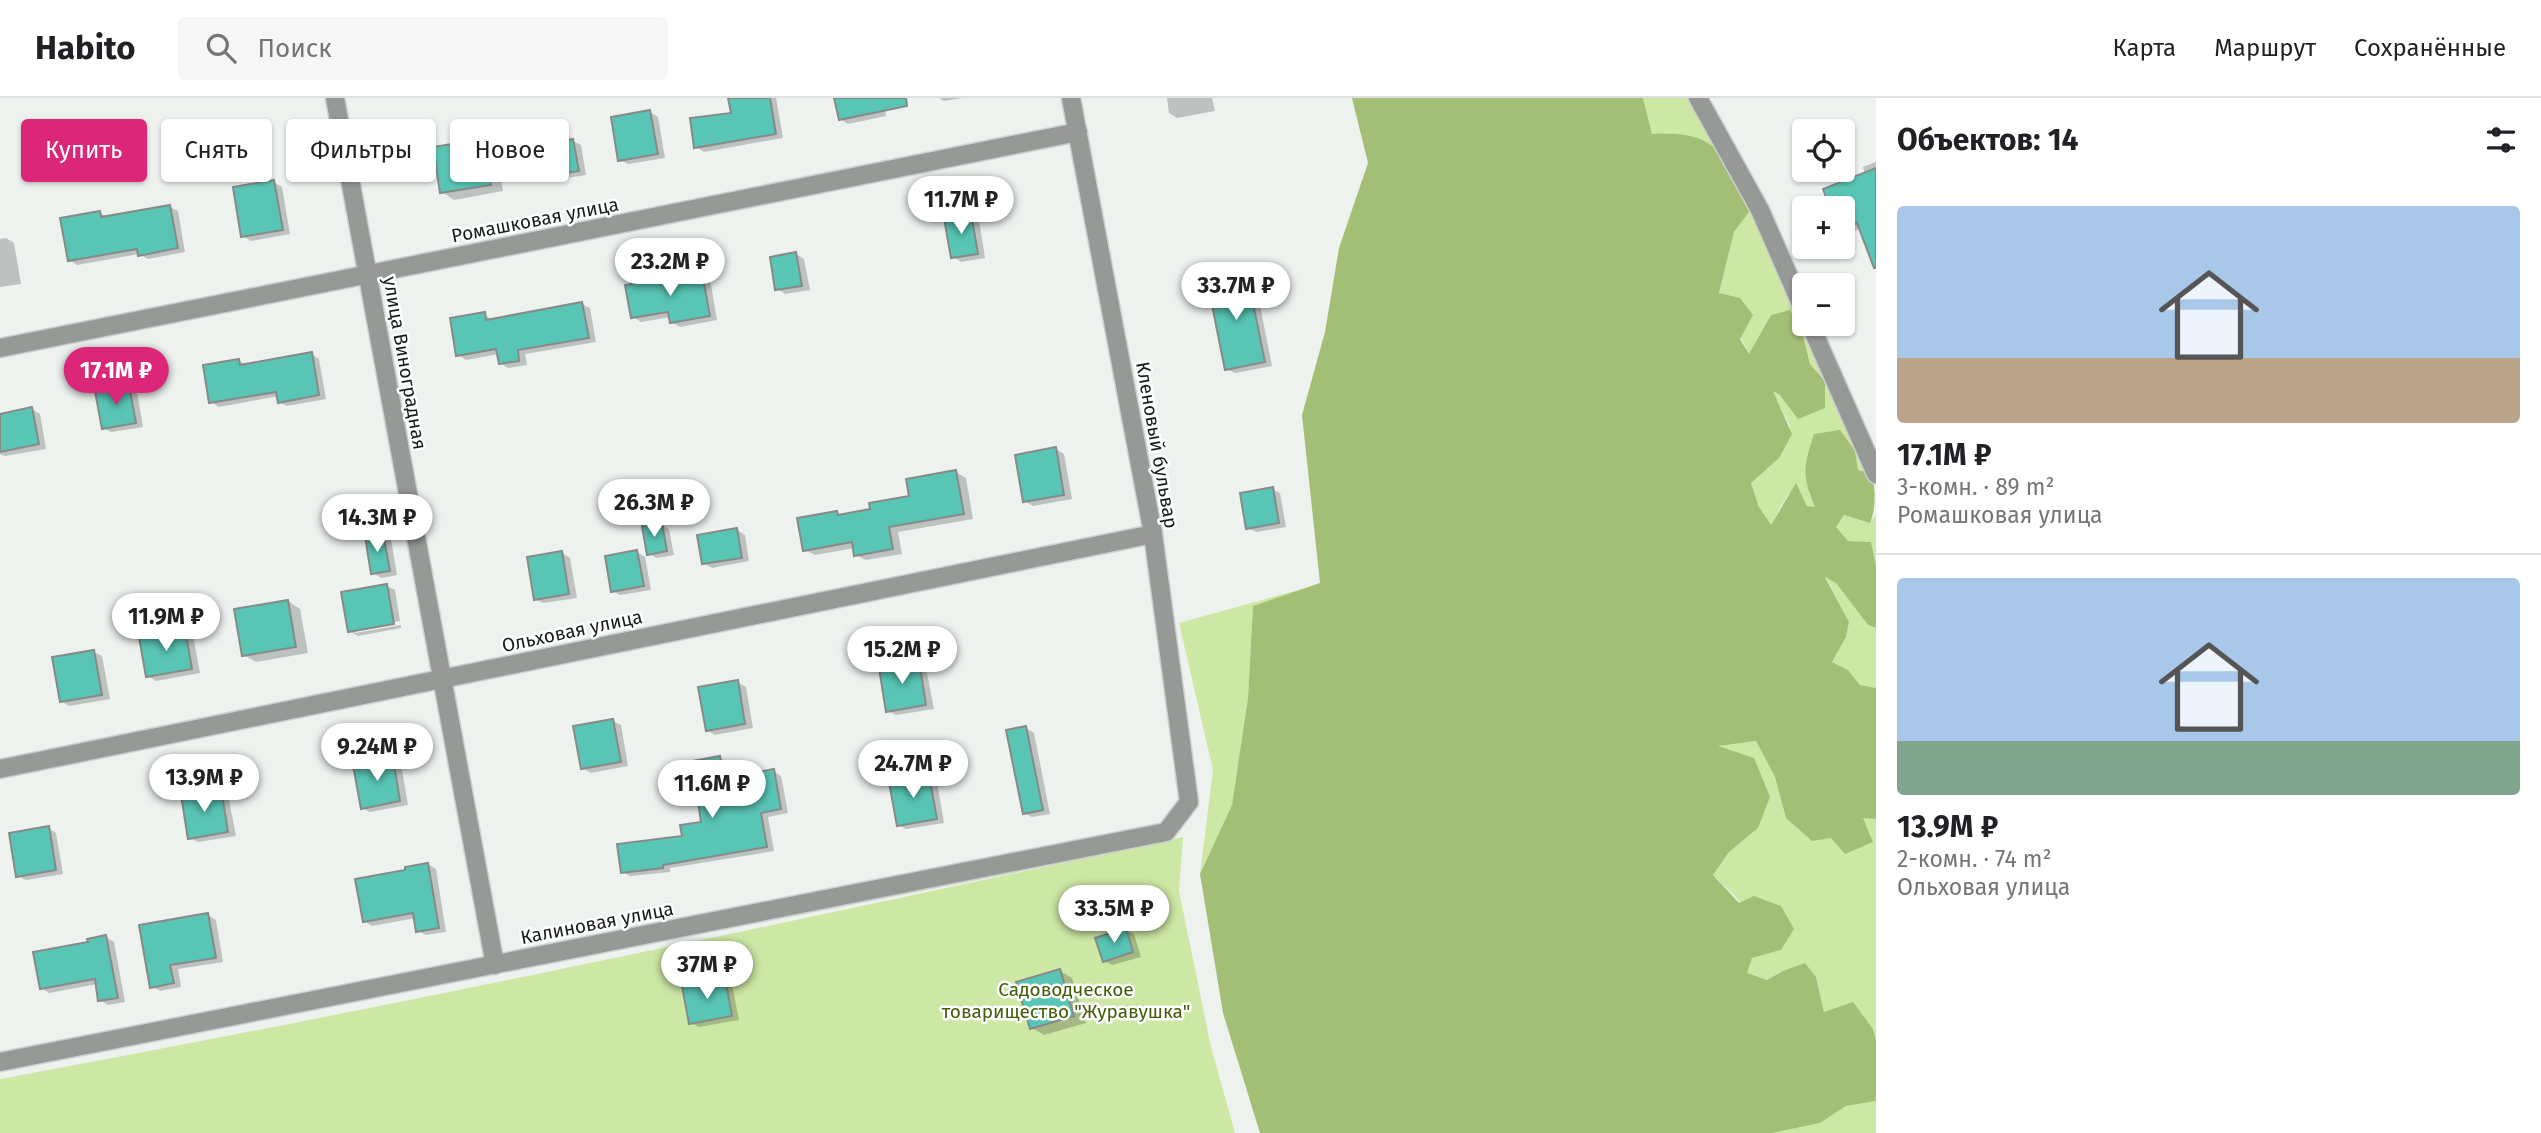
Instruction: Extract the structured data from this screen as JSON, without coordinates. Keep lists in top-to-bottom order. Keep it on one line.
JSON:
{"streets":{"street":["Ромашковая улица","улица Виноградная","Кленовый бульвар","Ольховая улица","Калиновая улица"]},"crossings":[["Ромашковая улица","улица Виноградная"],["Ромашковая улица","Кленовый бульвар"],["улица Виноградная","Ольховая улица"],["улица Виноградная","Калиновая улица"],["Кленовый бульвар","Ольховая улица"],["Кленовый бульвар","Калиновая улица"]],"parks":["Садоводческое товарищество \"Журавушка\""],"page":{"header":"Habito","search":"Поиск","nav":["Карта","Маршрут","Сохранённые"],"heading":"Объектов: 14","map_buttons":["+","−"],"chip":["Купить","Снять","Фильтры","Новое"],"price":["11.7M ₽","23.2M ₽","33.7M ₽","17.1M ₽","26.3M ₽","14.3M ₽","11.9M ₽","15.2M ₽","9.24M ₽","24.7M ₽","13.9M ₽","11.6M ₽","33.5M ₽","37M ₽"],"list":[{"name":"17.1M ₽","note":"3-комн. · 89 m² · Ромашковая улица"},{"name":"13.9M ₽","note":"2-комн. · 74 m² · Ольховая улица"}]}}
